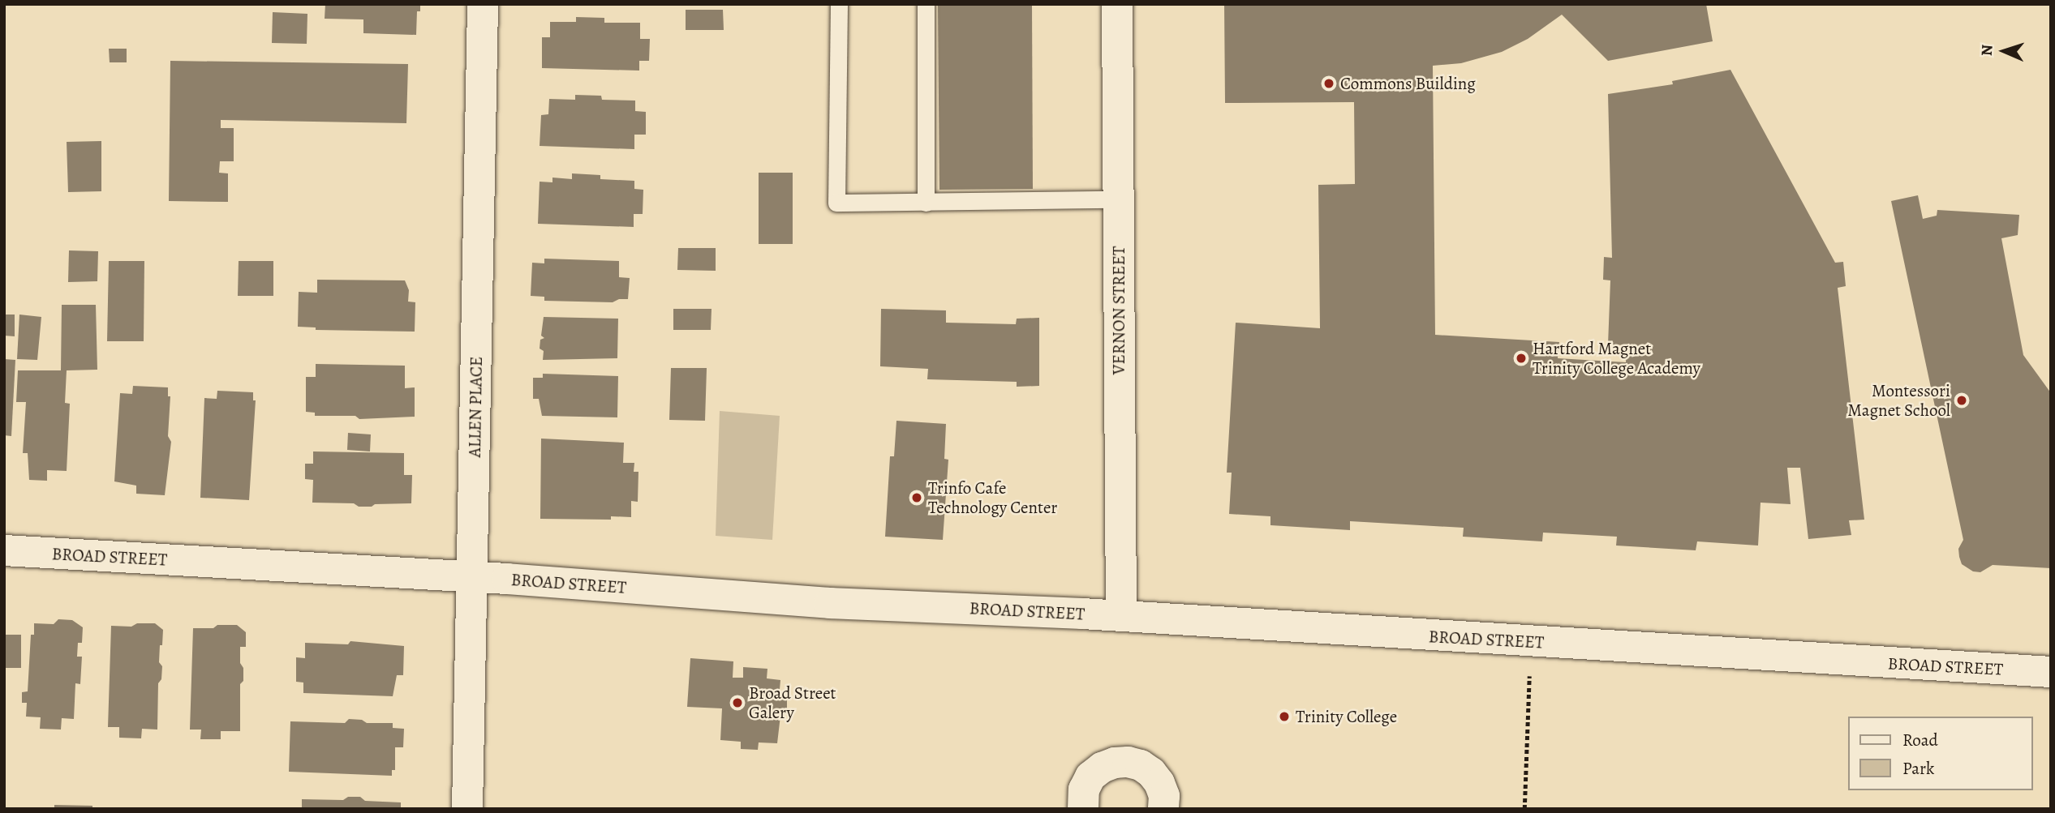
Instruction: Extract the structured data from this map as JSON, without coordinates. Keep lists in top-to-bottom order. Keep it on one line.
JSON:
{"streets":{"main road":["VERNON STREET","ALLEN PLACE","BROAD STREET"]},"crossings":[["VERNON STREET","BROAD STREET"],["ALLEN PLACE","BROAD STREET"]],"places":["Commons Building","Hartford Magnet Trinity College Academy","Montessori Magnet School","Trinfo Cafe Technology Center","Broad Street Galery","Trinity College"],"legend":["Road","Park"],"north":"left"}
